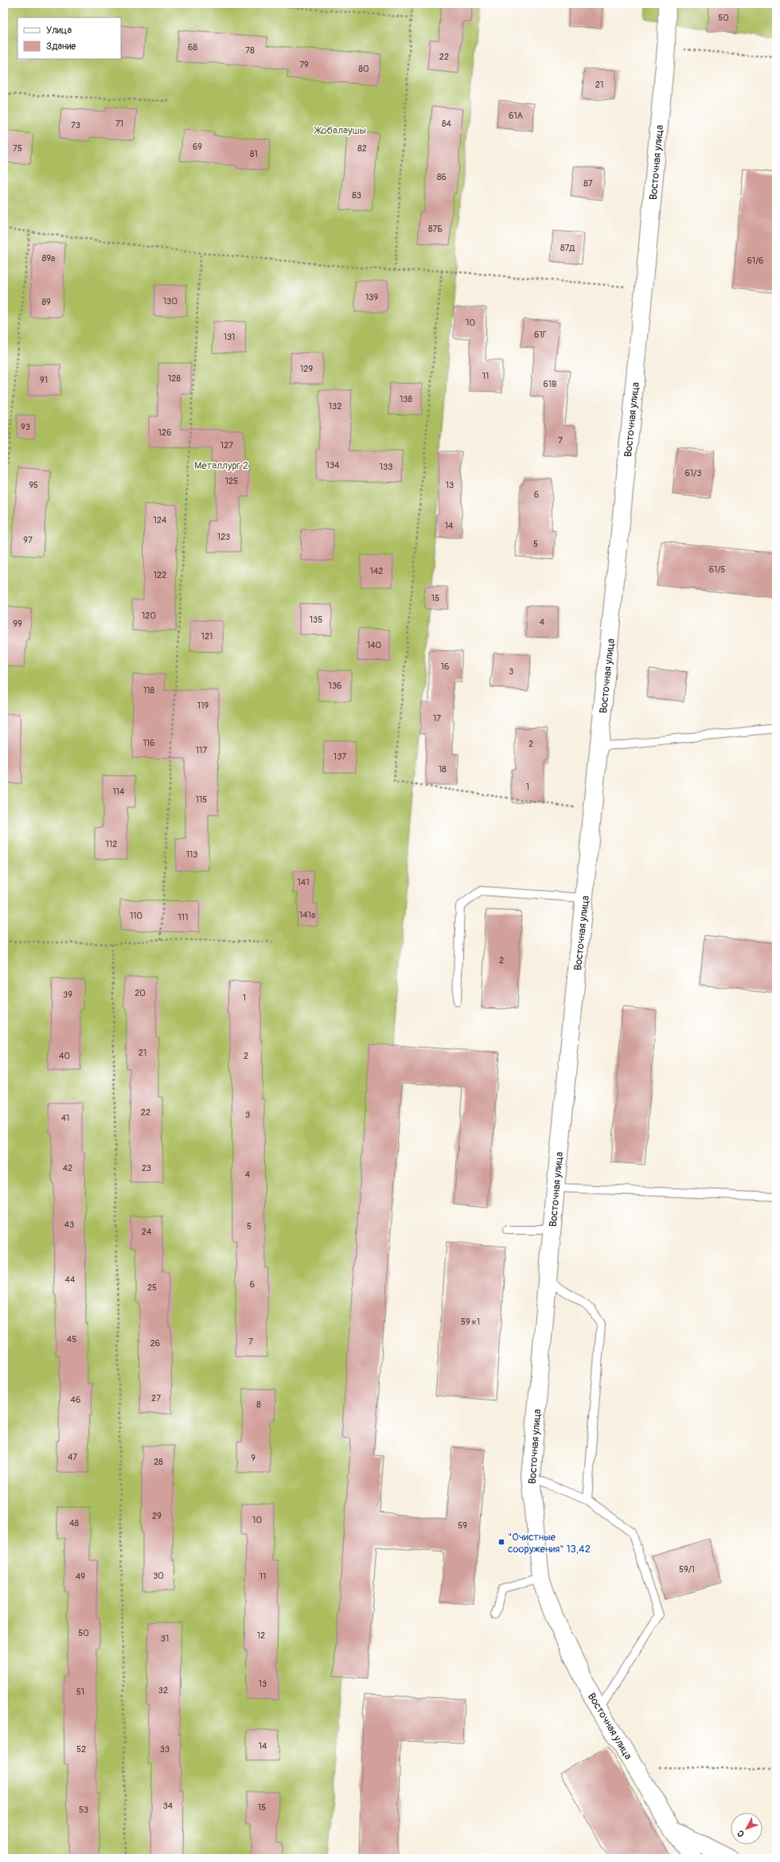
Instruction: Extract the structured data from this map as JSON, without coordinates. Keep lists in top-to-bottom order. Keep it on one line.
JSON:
{"streets":{"main road":["Восточная улица"]},"parks":["Жобалаушы","Металлург 2"],"places":{"transit":["\"Очистные сооружения\" 13,42"]},"house_numbers":["50","68","78","22","79","80","21","61А","71","84","73","69","75","82","81","86","87","83","87Б","87Д","89а","61/6","139","130","89","10","61Г","131","129","11","128","91","61В","138","132","93","126","7","127","134","133","61/3","125","95","13","6","124","14","123","97","5","61/5","142","122","15","120","135","4","99","121","140","16","3","136","118","119","17","116","2","117","137","18","1","114","115","112","113","141","141а","110","111","2","20","39","1","21","40","2","22","3","41","42","23","4","43","5","24","44","6","25","59 к1","45","7","26","27","46","8","47","9","28","29","10","48","59","59/1","30","49","11","50","12","31","13","32","51","14","52","33","34","15","53"],"legend":["Улица","Здание"],"north":"bottom left"}
